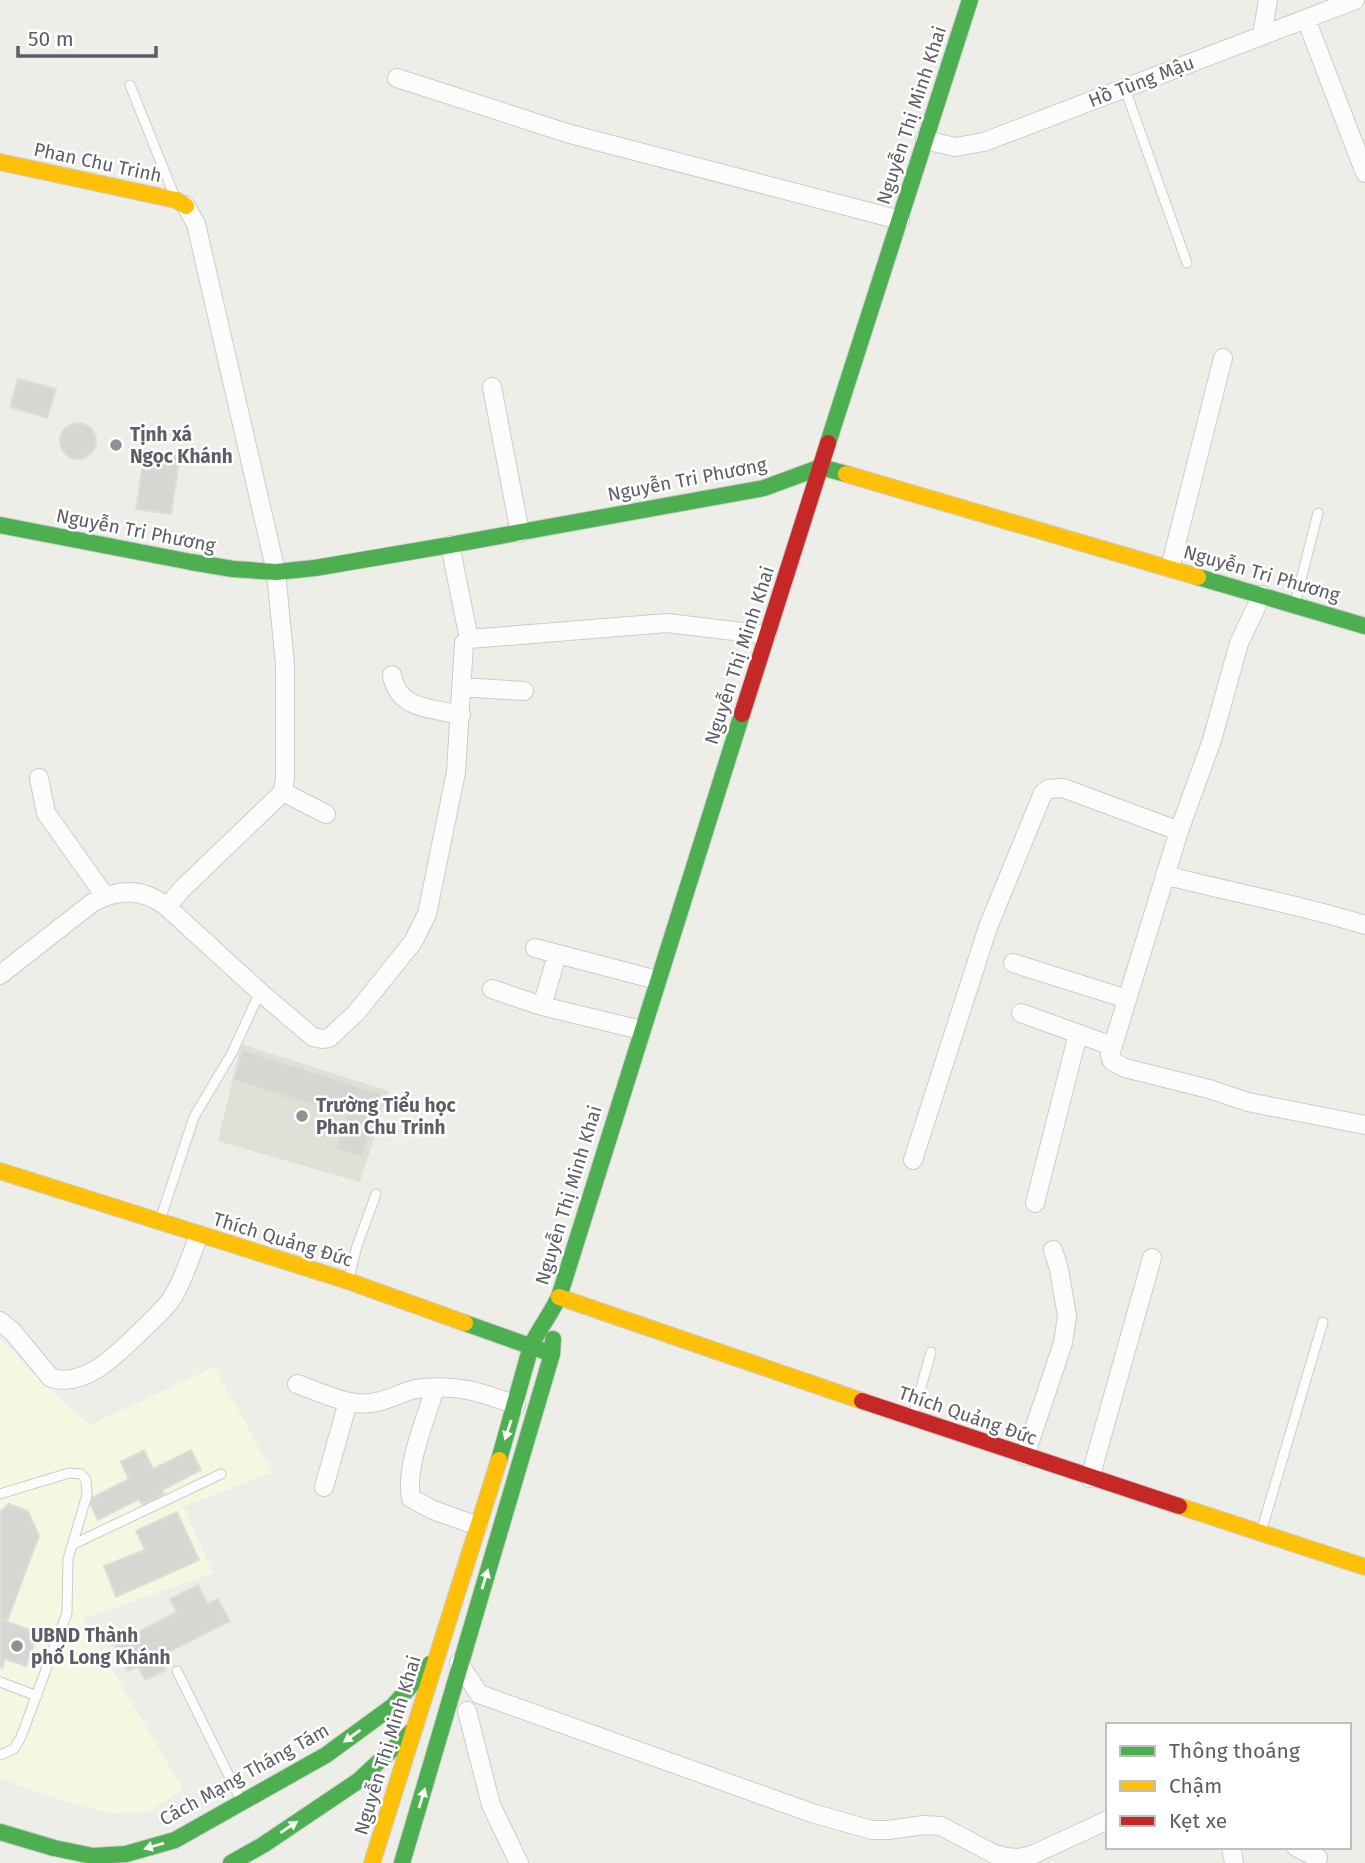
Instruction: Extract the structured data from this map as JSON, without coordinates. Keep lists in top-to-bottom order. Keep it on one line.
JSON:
{"streets":{"street":["Hồ Tùng Mậu","Nguyễn Thị Minh Khai","Phan Chu Trinh","Nguyễn Tri Phương","Thích Quảng Đức","Cách Mạng Tháng Tám"]},"crossings":[["Hồ Tùng Mậu","Nguyễn Thị Minh Khai"],["Nguyễn Thị Minh Khai","Nguyễn Tri Phương"],["Nguyễn Thị Minh Khai","Thích Quảng Đức"],["Nguyễn Thị Minh Khai","Cách Mạng Tháng Tám"]],"places":["Tịnh xá Ngọc Khánh","Trường Tiểu học Phan Chu Trinh","UBND Thành phố Long Khánh"],"legend":["Thông thoáng","Chậm","Kẹt xe"],"scale_bar":"50 m"}
